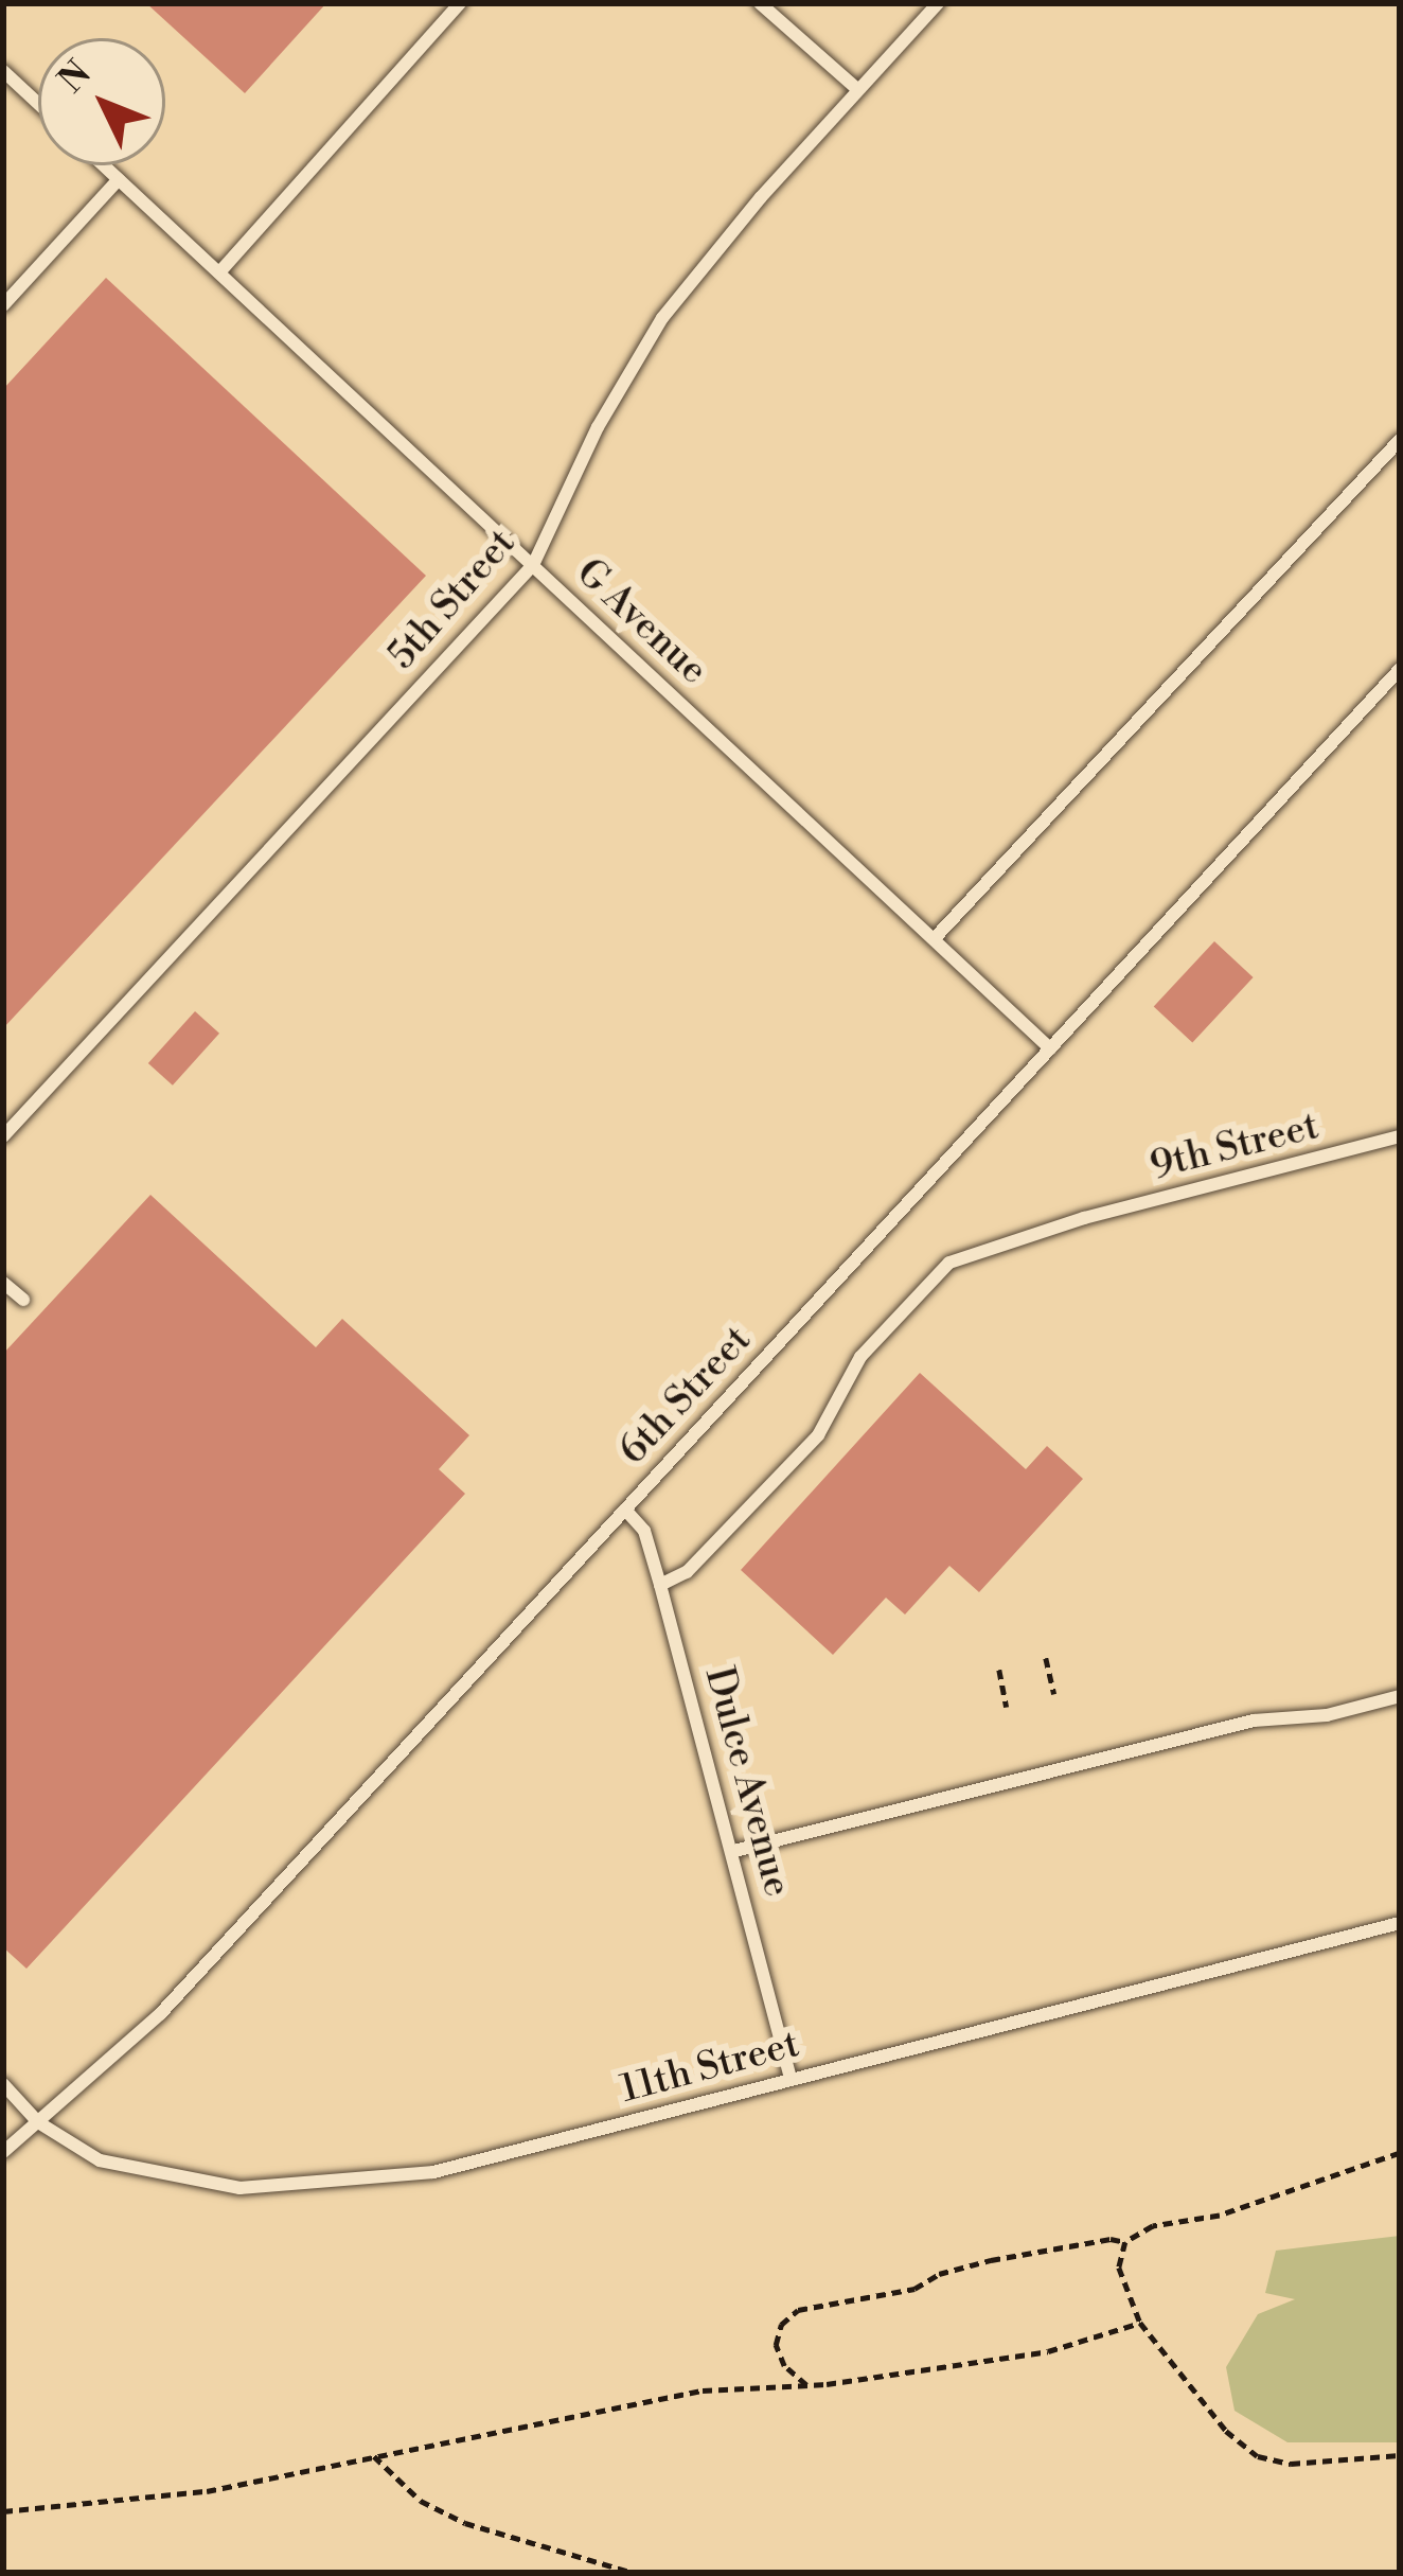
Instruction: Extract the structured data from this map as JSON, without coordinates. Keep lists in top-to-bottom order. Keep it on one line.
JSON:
{"streets":{"lane":["5th Street","G Avenue","9th Street","6th Street","Dulce Avenue","11th Street"]},"crossings":[["5th Street","G Avenue"],["G Avenue","6th Street"],["9th Street","Dulce Avenue"],["6th Street","Dulce Avenue"],["6th Street","11th Street"],["Dulce Avenue","11th Street"]],"north":"top left"}
